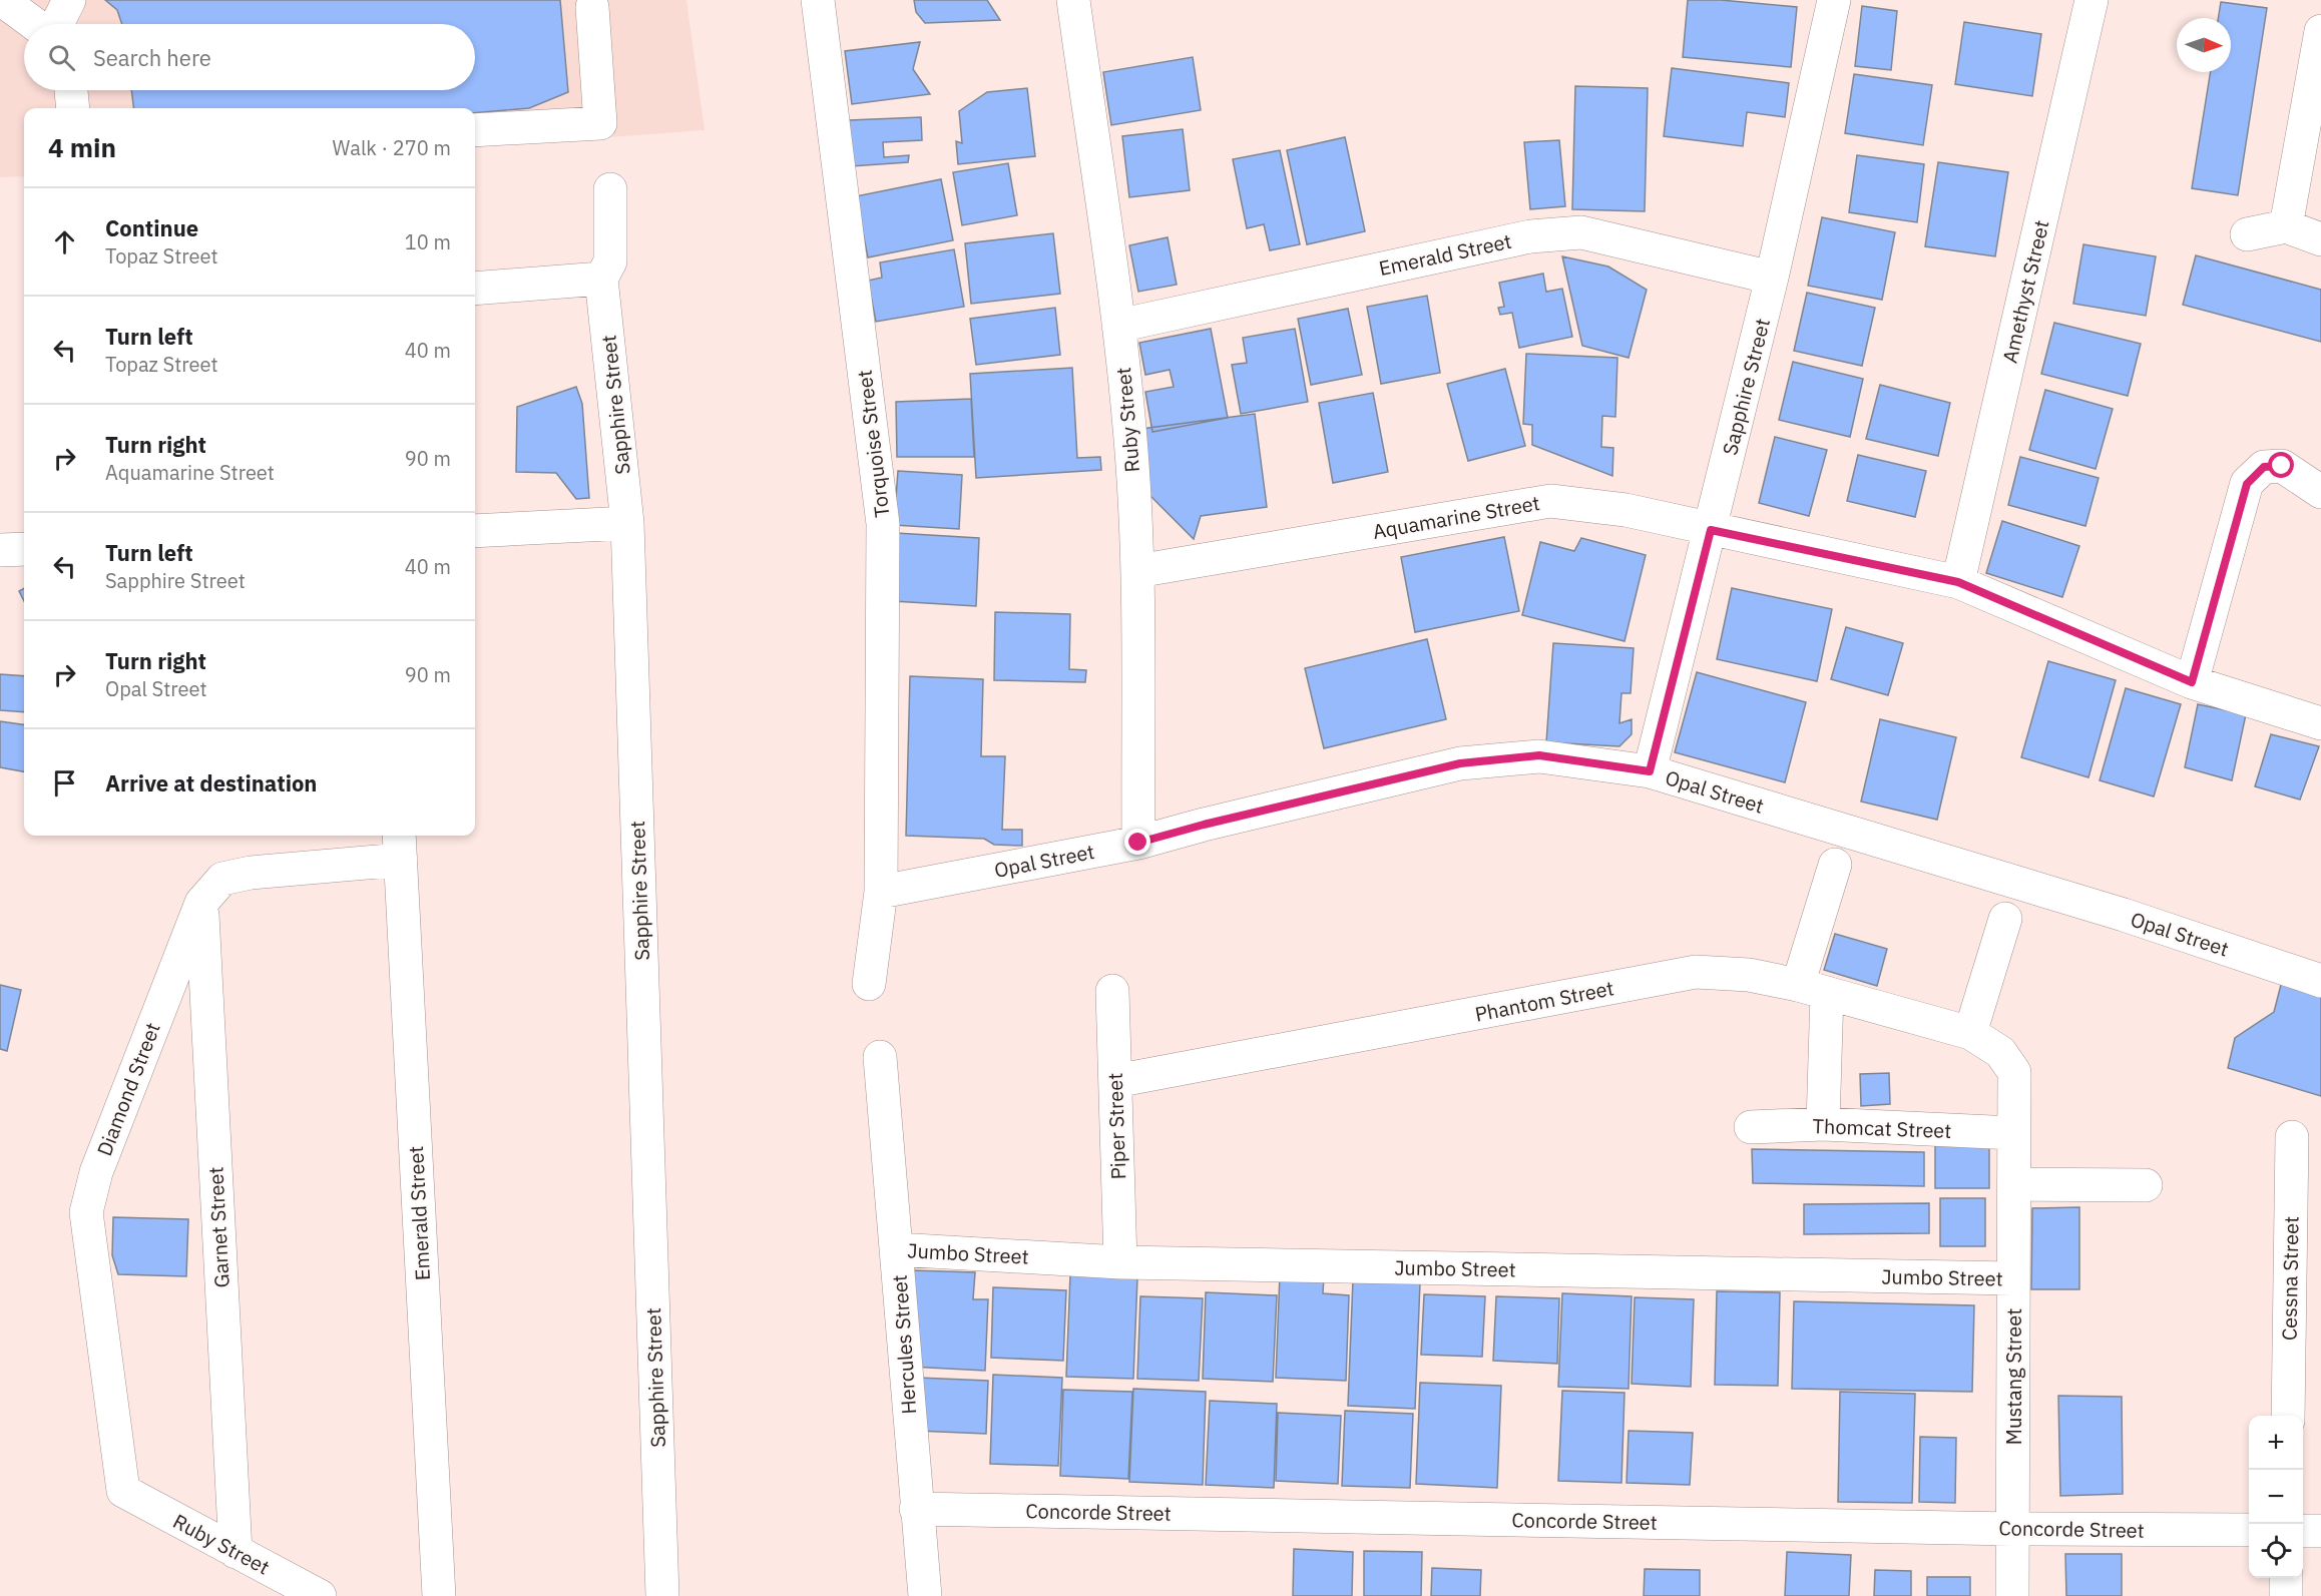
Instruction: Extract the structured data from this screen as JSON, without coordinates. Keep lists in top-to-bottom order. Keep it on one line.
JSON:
{"streets":{"street":["Emerald Street","Amethyst Street","Sapphire Street","Ruby Street","Torquoise Street","Aquamarine Street","Opal Street","Phantom Street","Diamond Street","Piper Street","Thomcat Street","Garnet Street","Jumbo Street","Cessna Street","Hercules Street","Mustang Street","Concorde Street"]},"crossings":[["Emerald Street","Sapphire Street"],["Emerald Street","Ruby Street"],["Emerald Street","Diamond Street"],["Amethyst Street","Aquamarine Street"],["Sapphire Street","Aquamarine Street"],["Sapphire Street","Opal Street"],["Ruby Street","Aquamarine Street"],["Ruby Street","Opal Street"],["Ruby Street","Diamond Street"],["Ruby Street","Garnet Street"],["Torquoise Street","Opal Street"],["Phantom Street","Piper Street"],["Phantom Street","Mustang Street"],["Diamond Street","Garnet Street"],["Piper Street","Jumbo Street"],["Thomcat Street","Mustang Street"],["Jumbo Street","Hercules Street"],["Jumbo Street","Mustang Street"],["Hercules Street","Concorde Street"],["Mustang Street","Concorde Street"]],"north":"right","page":{"search":"Search here","heading":["4 min","Walk · 270 m"],"list":[["Continue","Topaz Street","10 m"],["Turn left","Topaz Street","40 m"],["Turn right","Aquamarine Street","90 m"],["Turn left","Sapphire Street","40 m"],["Turn right","Opal Street","90 m"],"Arrive at destination"],"map_buttons":["+","−"]}}
